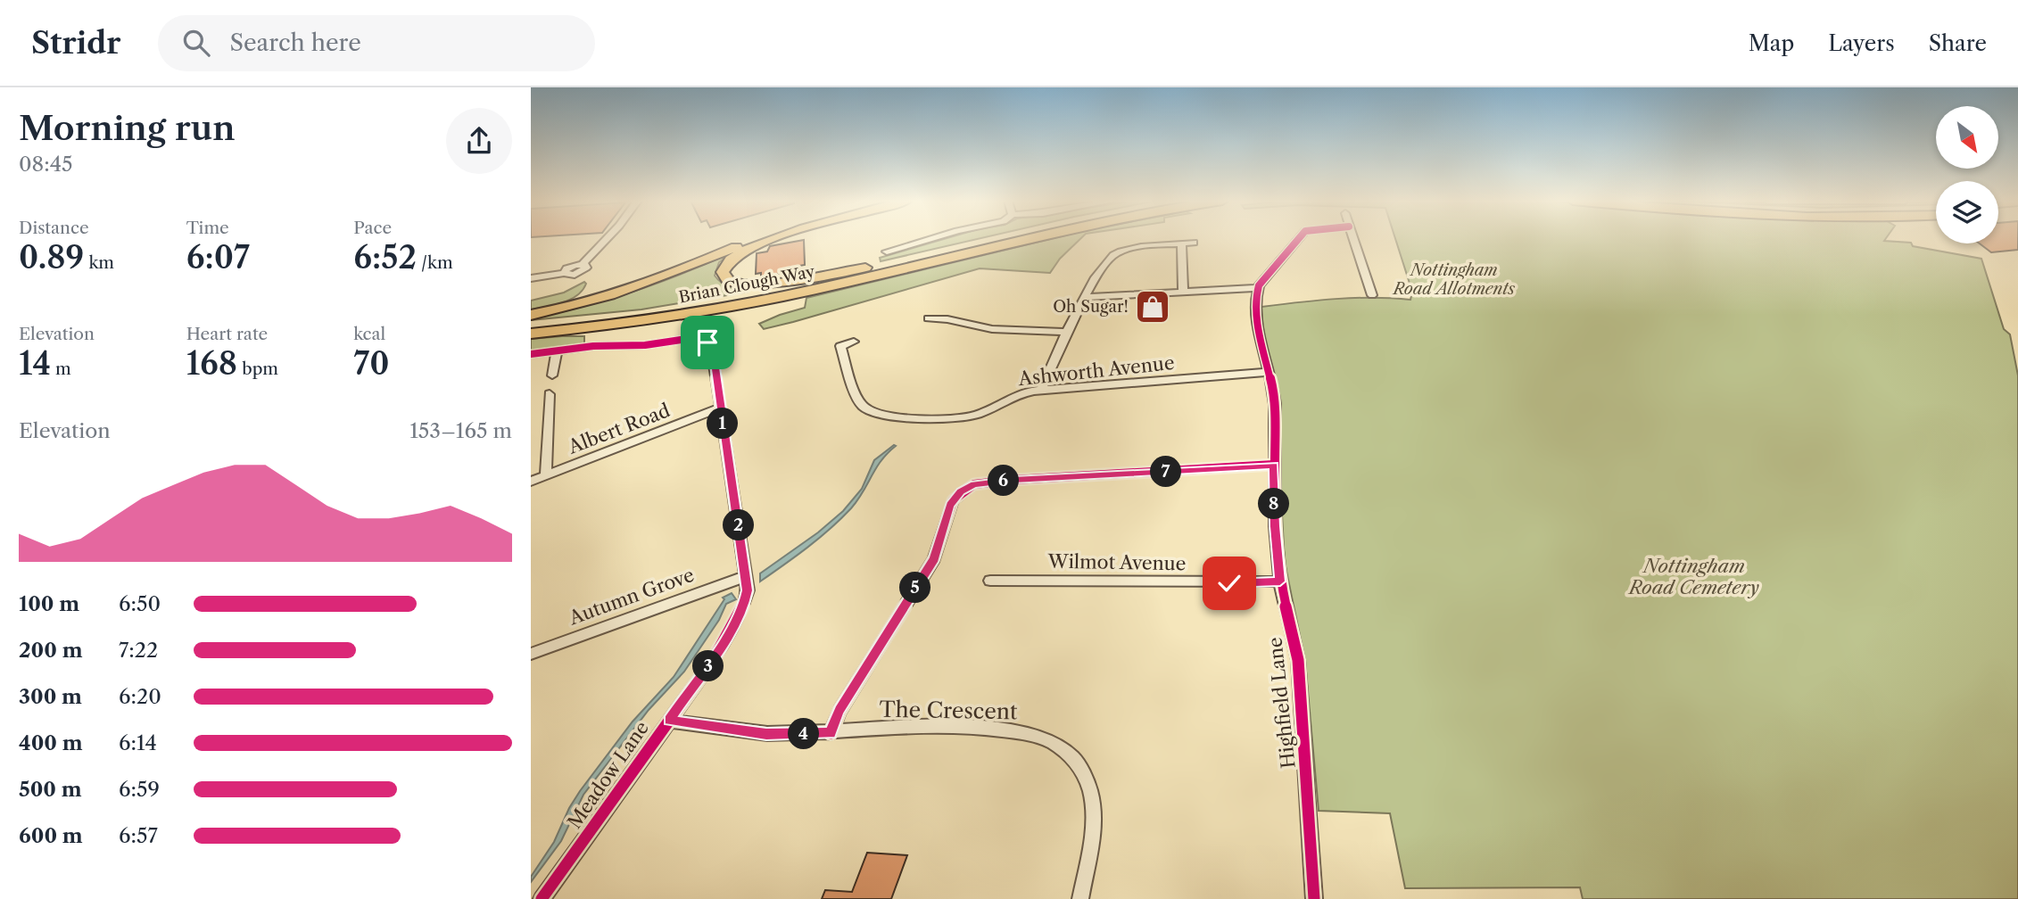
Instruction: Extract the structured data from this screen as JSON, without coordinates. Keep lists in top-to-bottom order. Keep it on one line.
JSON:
{"streets":{"highway":["Brian Clough Way"],"street":["Ashworth Avenue","Albert Road","Wilmot Avenue","Autumn Grove","Highfield Lane","The Crescent","Meadow Lane"]},"crossings":[["Ashworth Avenue","Highfield Lane"],["Albert Road","Meadow Lane"],["Wilmot Avenue","Highfield Lane"],["Autumn Grove","Meadow Lane"],["The Crescent","Meadow Lane"]],"parks":["Nottingham Road Allotments","Nottingham Road Cemetery"],"places":{"shop":["Oh Sugar!"]},"north":"bottom right","page":{"header":"Stridr","search":"Search here","nav":["Map","Layers","Share"],"heading":["Morning run","08:45"],"stats":[["Distance","0.89 km"],["Time","6:07"],["Pace","6:52 /km"],["Elevation","14 m"],["Heart rate","168 bpm"],["kcal","70"]],"chart":["Elevation","153–165 m"],"pins":["1","7","6","8","2","5","3","4"],"list":[{"name":"100 m","note":"6:50"},{"name":"200 m","note":"7:22"},{"name":"300 m","note":"6:20"},{"name":"400 m","note":"6:14"},{"name":"500 m","note":"6:59"},{"name":"600 m","note":"6:57"}]}}
